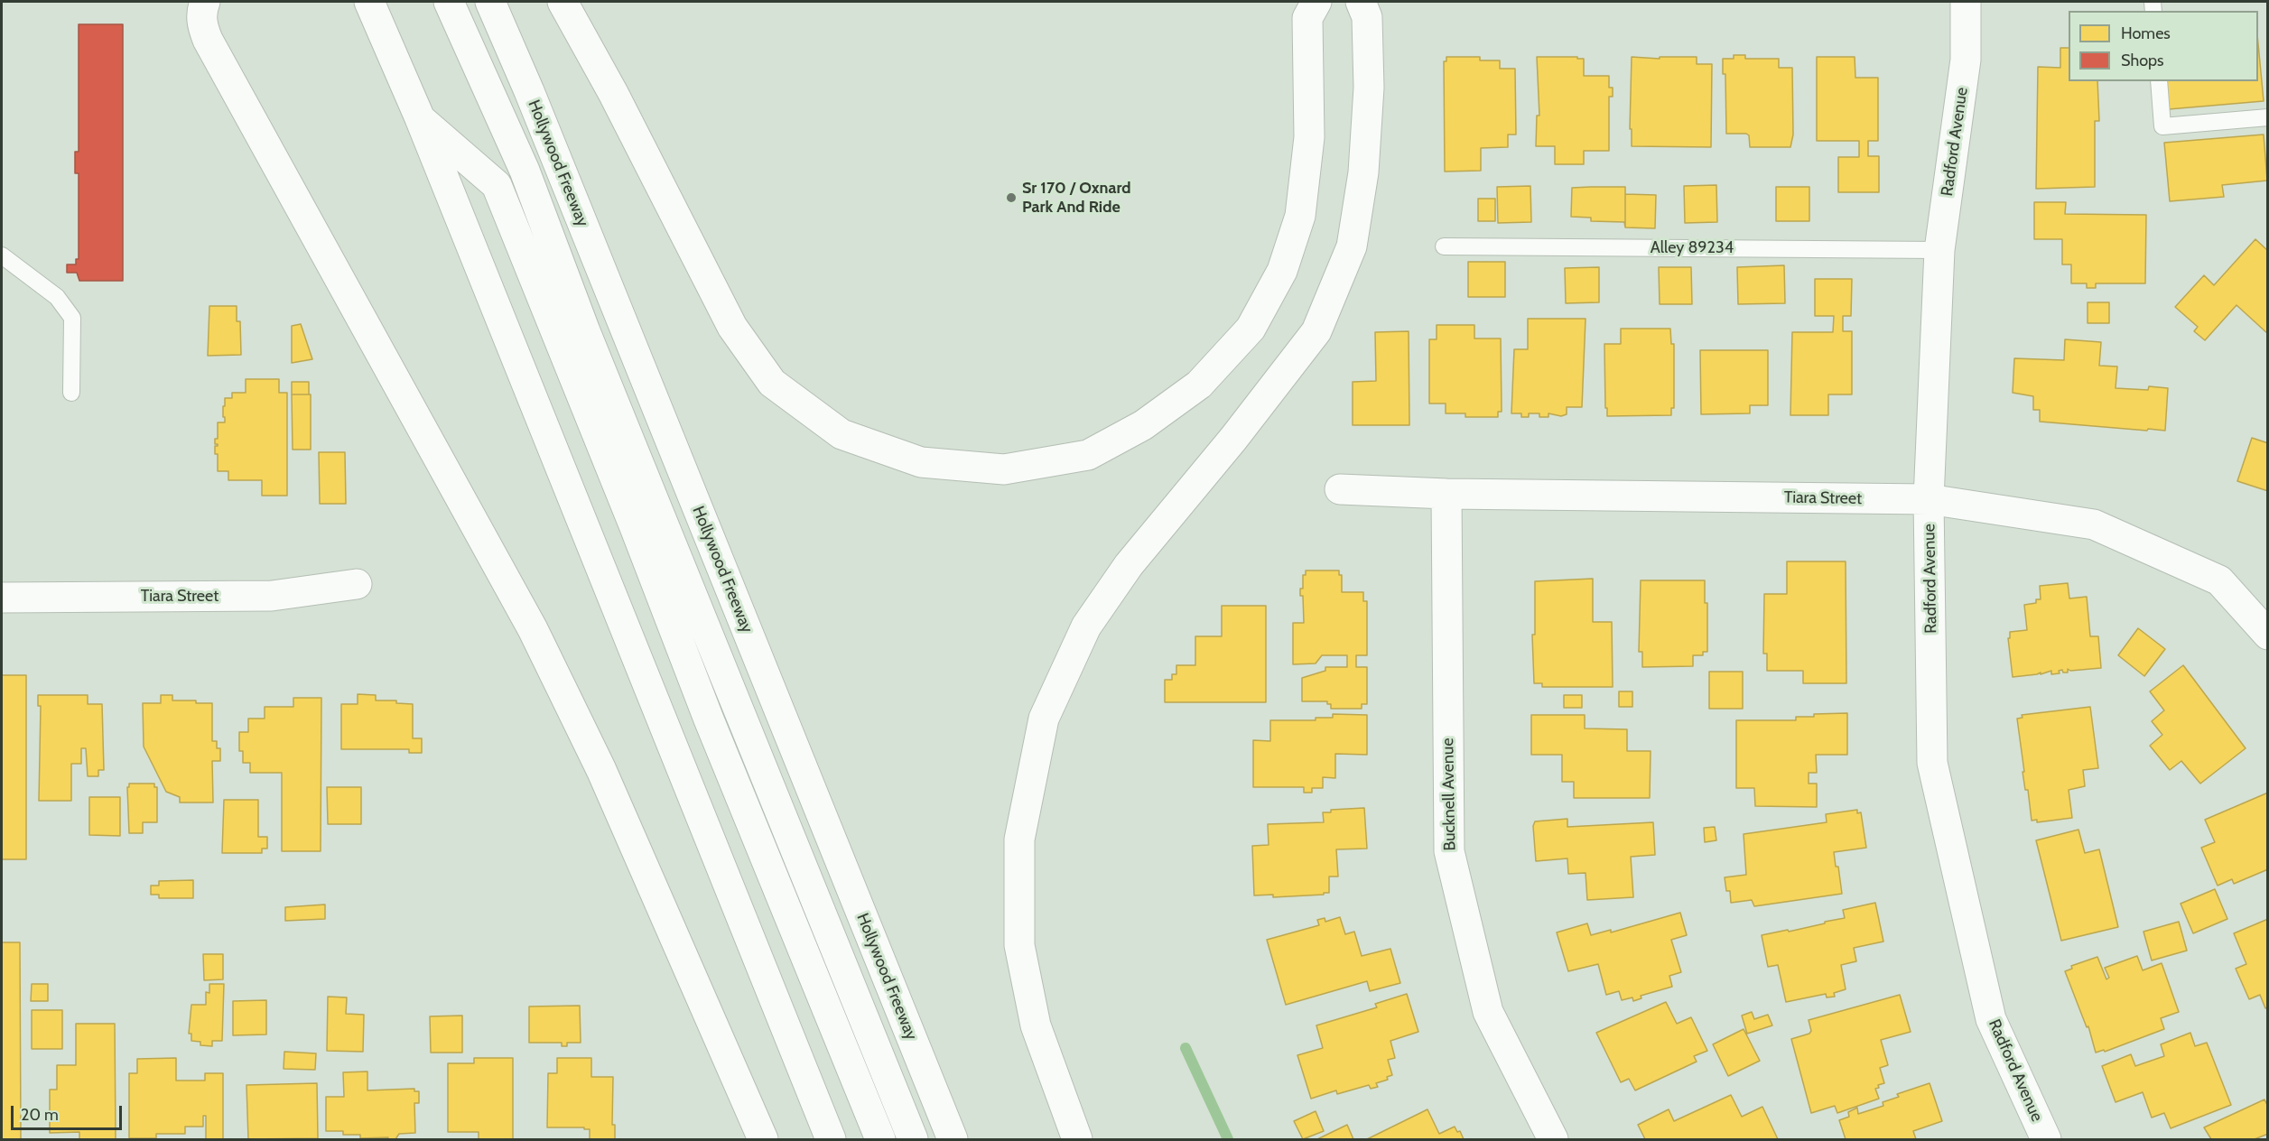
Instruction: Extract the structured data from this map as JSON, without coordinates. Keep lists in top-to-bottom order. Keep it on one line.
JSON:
{"streets":{"main road":["Radford Avenue","Hollywood Freeway","Tiara Street","Bucknell Avenue"],"lane":["Alley 89234"]},"crossings":[["Radford Avenue","Alley 89234"],["Radford Avenue","Tiara Street"],["Tiara Street","Bucknell Avenue"]],"places":["Sr 170 / Oxnard Park And Ride"],"legend":["Homes","Shops"],"scale_bar":"20 m"}
